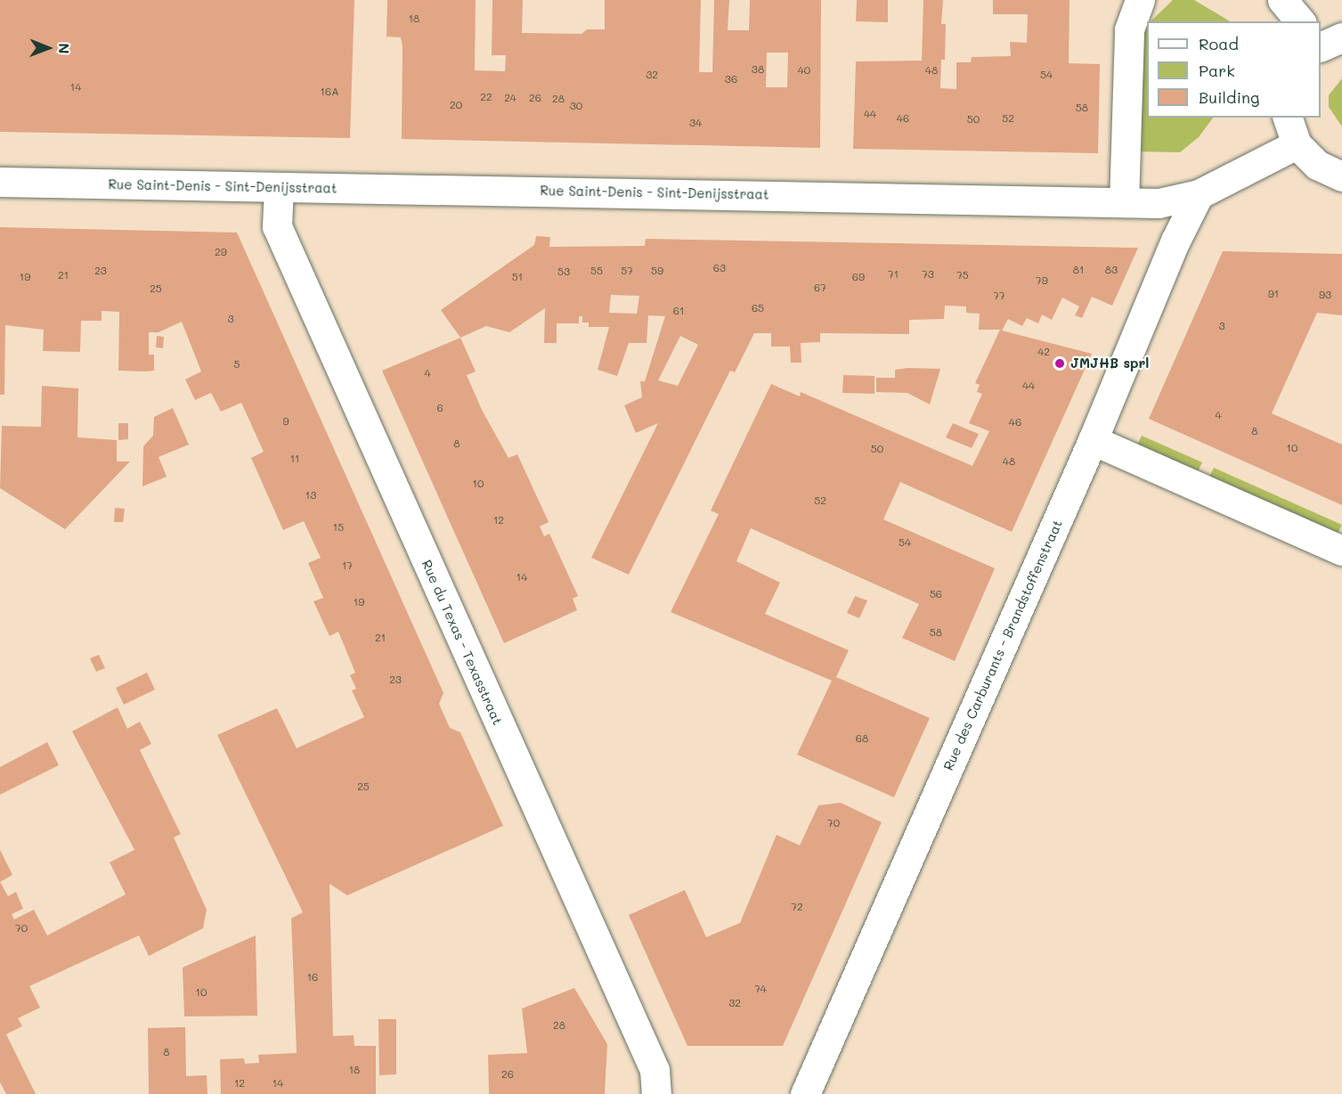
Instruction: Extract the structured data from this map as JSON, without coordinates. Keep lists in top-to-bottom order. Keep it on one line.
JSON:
{"streets":{"street":["Rue Saint-Denis - Sint-Denijsstraat","Rue du Texas - Texasstraat","Rue des Carburants - Brandstoffenstraat"]},"crossings":[["Rue Saint-Denis - Sint-Denijsstraat","Rue du Texas - Texasstraat"],["Rue Saint-Denis - Sint-Denijsstraat","Rue des Carburants - Brandstoffenstraat"]],"places":["JMJHB sprl"],"house_numbers":["18","38","40","48","32","54","36","14","16A","22","24","26","28","20","30","58","44","46","52","50","34","29","63","81","83","23","55","57","59","53","71","73","21","75","19","51","69","79","67","25","91","93","77","65","61","3","3","42","5","4","44","6","4","9","46","8","8","10","50","11","48","10","13","52","12","15","54","17","14","56","19","58","21","23","68","25","70","72","70","16","74","10","32","28","8","18","26","12","14"],"legend":["Road","Park","Building"],"north":"right"}
